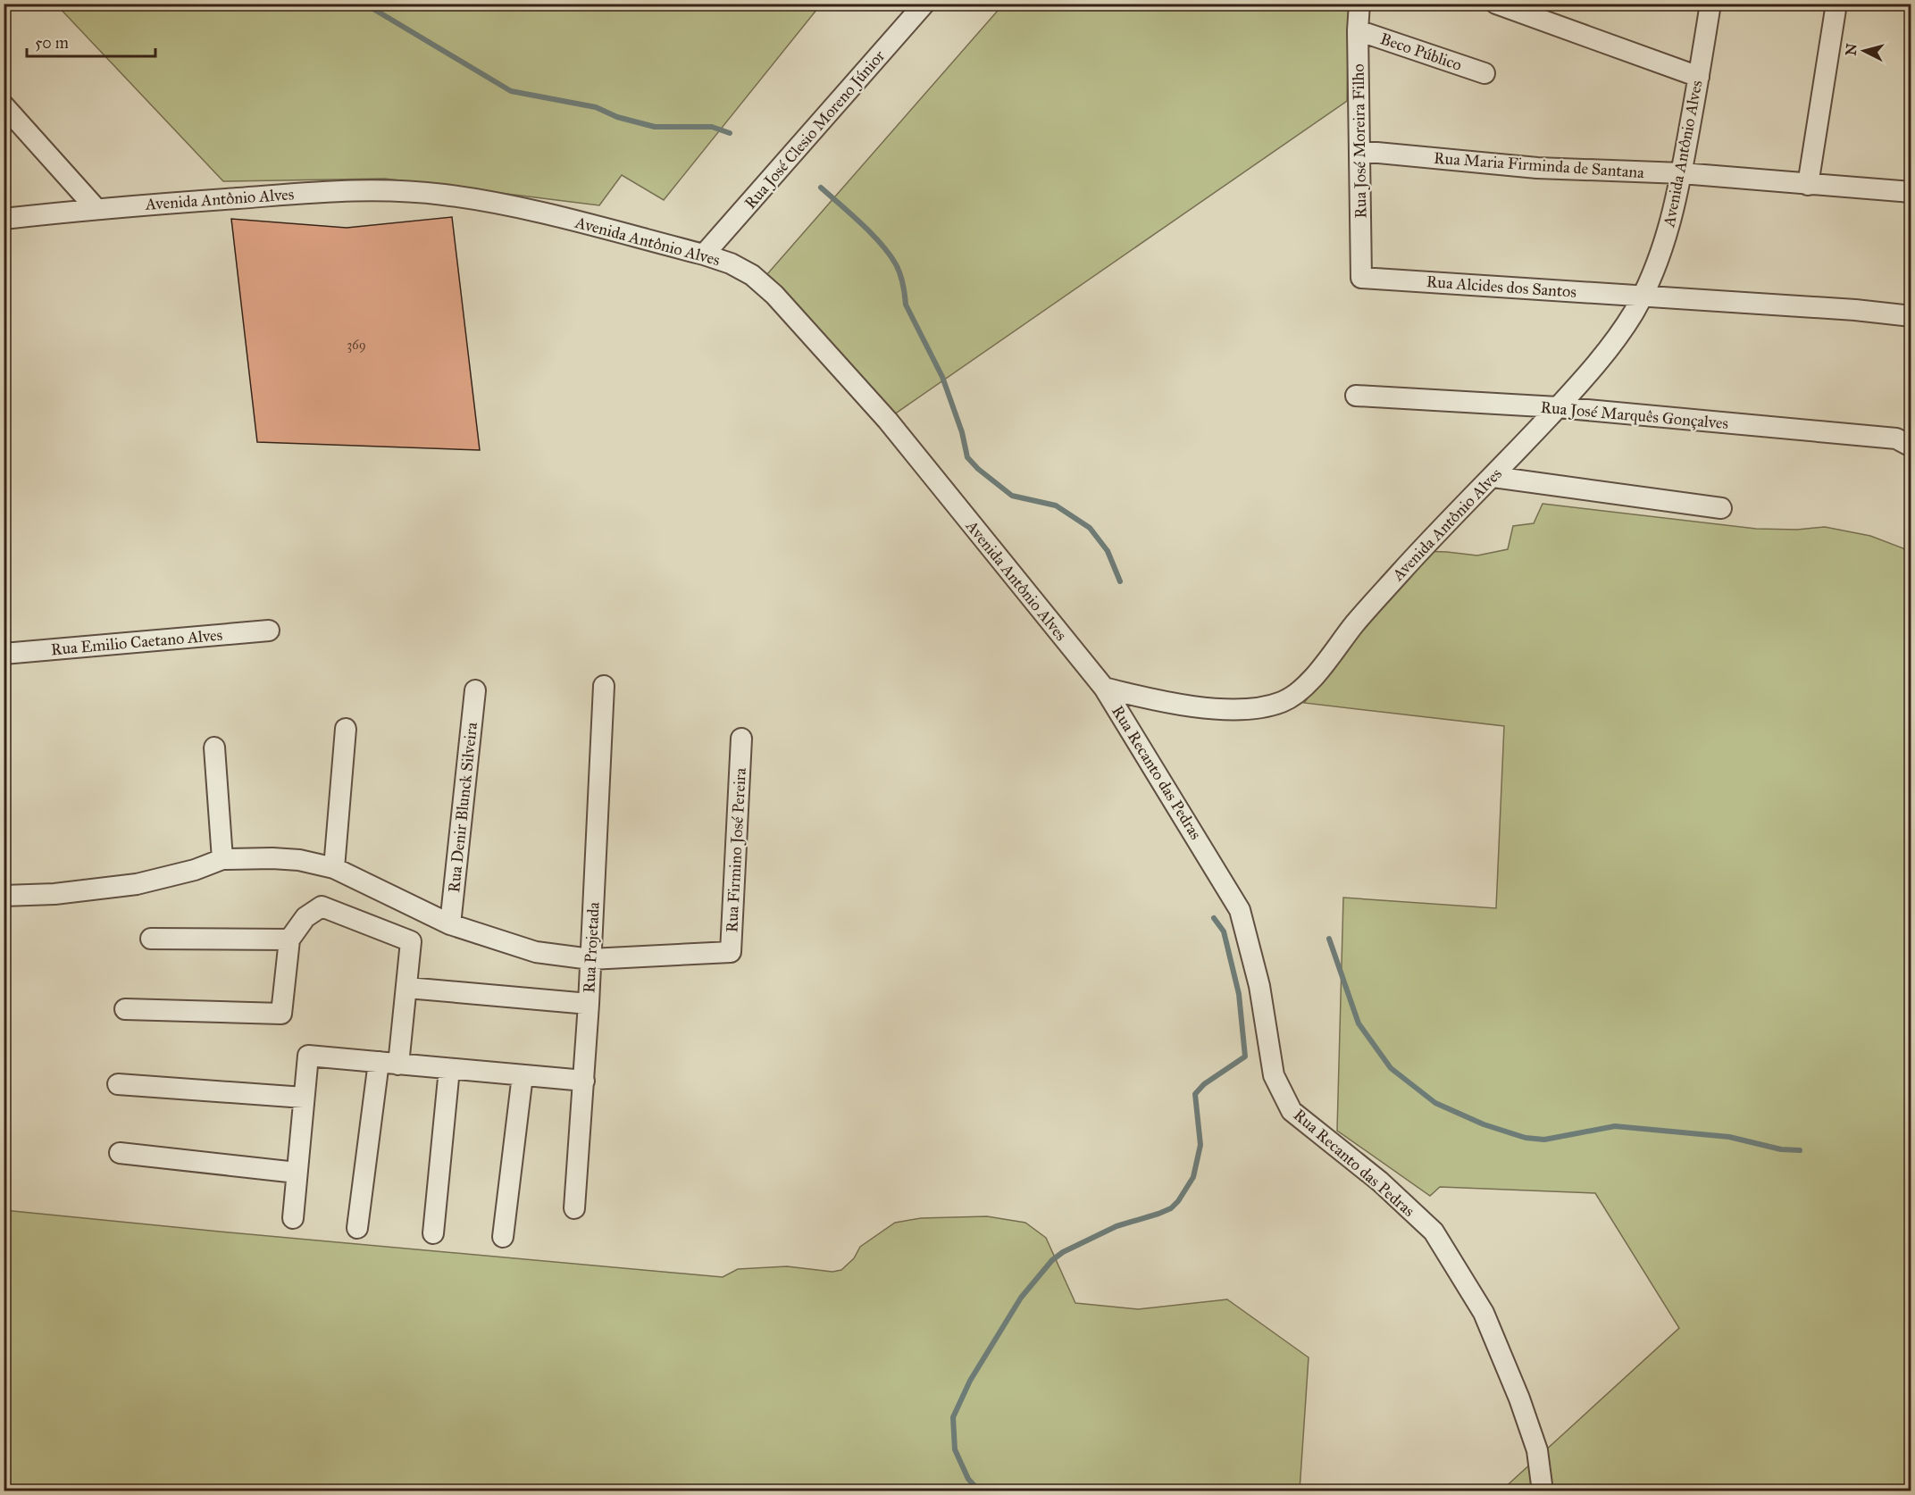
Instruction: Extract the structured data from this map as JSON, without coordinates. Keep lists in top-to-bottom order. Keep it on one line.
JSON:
{"streets":{"street":["Beco Público","Rua José Clesio Moreno Júnior","Rua José Moreira Filho","Avenida Antônio Alves","Rua Maria Firminda de Santana","Rua Alcides dos Santos","Rua José Marquês Gonçalves","Rua Emilio Caetano Alves","Rua Recanto das Pedras","Rua Denir Blunck Silveira","Rua Firmino José Pereira","Rua Projetada"]},"crossings":[["Beco Público","Rua José Moreira Filho"],["Rua José Clesio Moreno Júnior","Avenida Antônio Alves"],["Rua José Moreira Filho","Rua Maria Firminda de Santana"],["Rua José Moreira Filho","Rua Alcides dos Santos"],["Avenida Antônio Alves","Rua Maria Firminda de Santana"],["Avenida Antônio Alves","Rua Alcides dos Santos"],["Avenida Antônio Alves","Rua José Marquês Gonçalves"],["Avenida Antônio Alves","Rua Recanto das Pedras"],["Rua Denir Blunck Silveira","Rua Firmino José Pereira"],["Rua Firmino José Pereira","Rua Projetada"]],"house_numbers":["369"],"scale_bar":"50 m","north":"left"}
